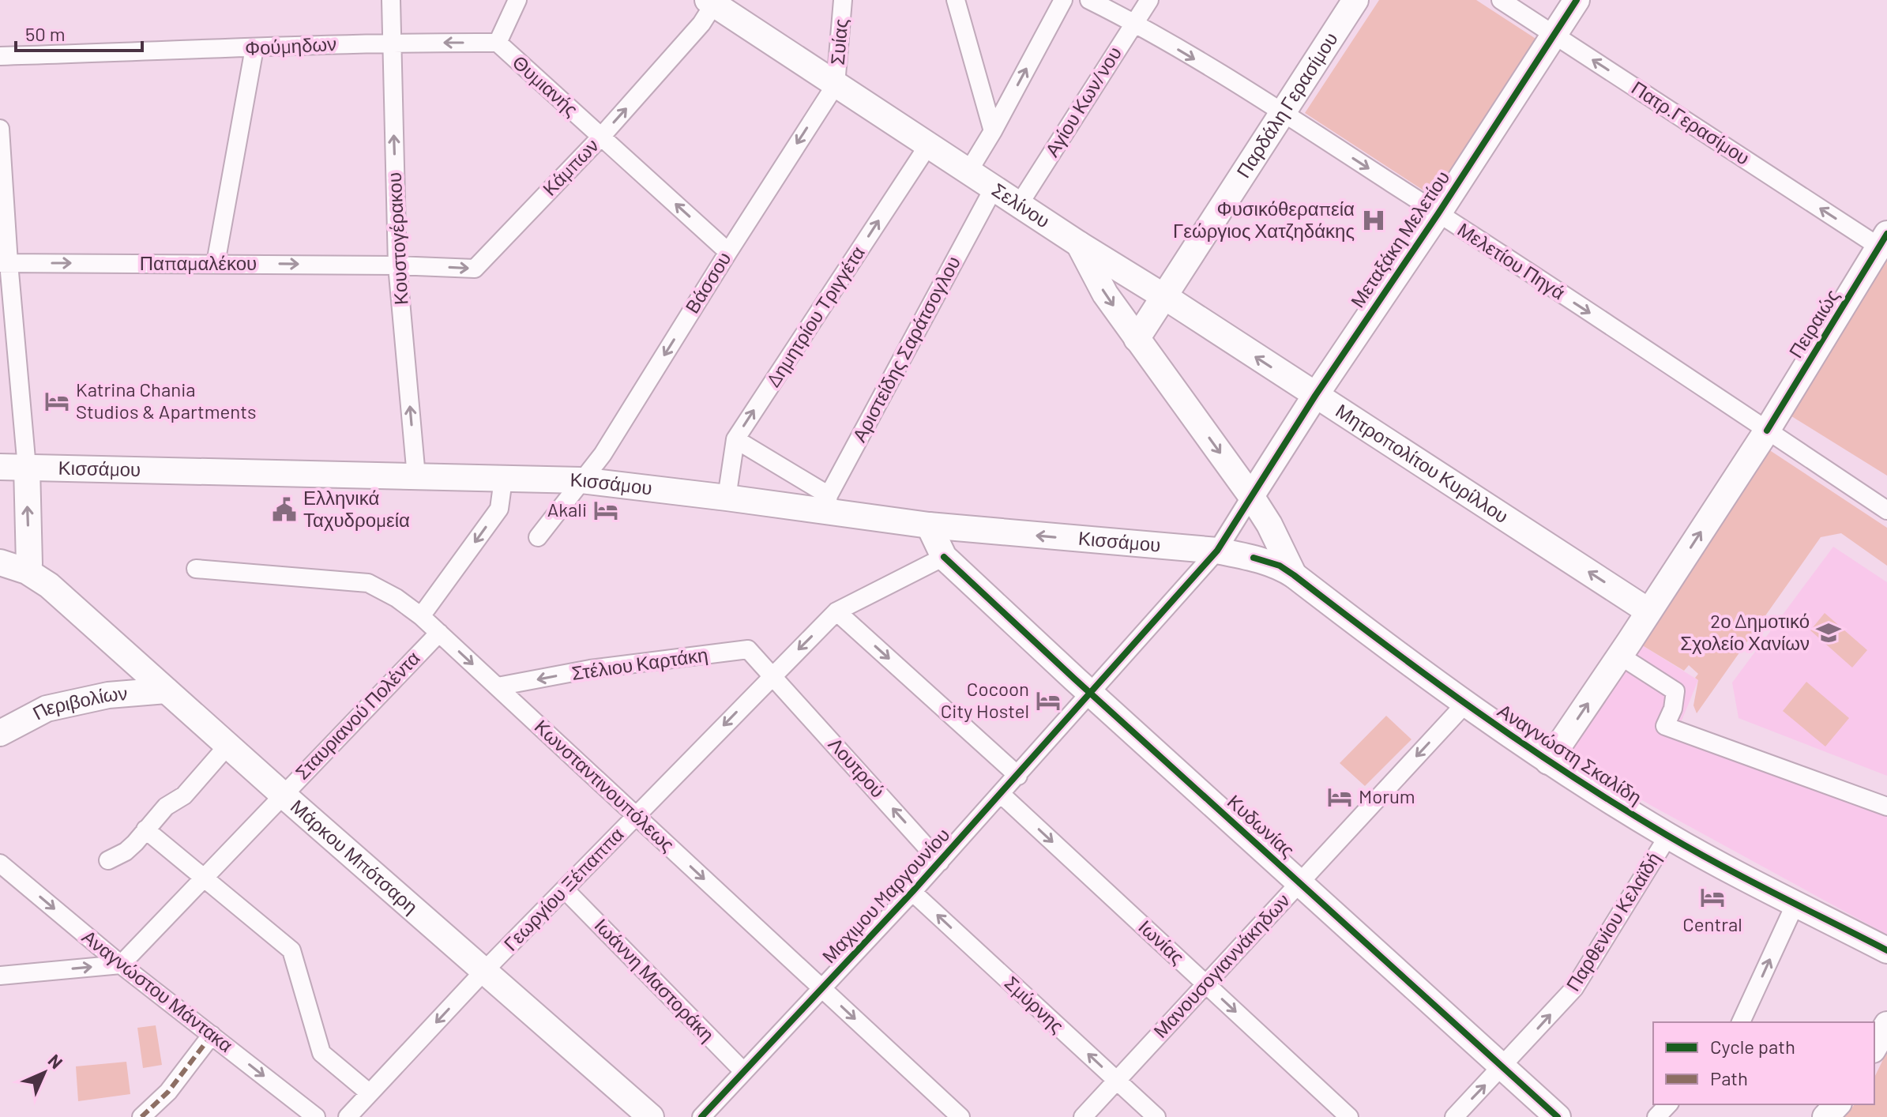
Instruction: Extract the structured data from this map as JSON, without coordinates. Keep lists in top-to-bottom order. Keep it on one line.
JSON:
{"streets":{"main road":["Παρδάλη Γερασίμου","Σελίνου","Μεταξάκη Μελετίου","Πειραιώς","Μητροπολίτου Κυρίλλου","Κισσάμου","Περιβολίων","Αναγνώστη Σκαλίδη","Κυδωνίας","Μάρκου Μπότσαρη"],"street":["Συίας","Φούμηδων","Θυμιανής","Αγίου Κων/νου","Πατρ.Γερασίμου","Κάμπων","Κουστογέρακου","Μελετίου Πηγά","Παπαμαλέκου","Βάσσου","Δημητρίου Τριγγέτα","Αριστείδης Σαράτσογλου","Στέλιου Καρτάκη","Σταυριανού Πολέντα","Λουτρού","Κωνσταντινουπόλεως","Γεωργίου Ξέπαππα","Μαχιμου Mαργουνίου","Παρθενίου Κελαϊδή","Ιωνίας","Μανουσογιαννάκηδων","Ιωάννη Μαστοράκη","Αναγνώστου Μάντακα","Σμύρνης"]},"crossings":[["Συίας","Σελίνου"],["Συίας","Βάσσου"],["Φούμηδων","Θυμιανής"],["Φούμηδων","Κουστογέρακου"],["Θυμιανής","Κάμπων"],["Θυμιανής","Κουστογέρακου"],["Θυμιανής","Βάσσου"],["Αγίου Κων/νου","Σελίνου"],["Αγίου Κων/νου","Μελετίου Πηγά"],["Παρδάλη Γερασίμου","Σελίνου"],["Παρδάλη Γερασίμου","Μελετίου Πηγά"],["Παρδάλη Γερασίμου","Μητροπολίτου Κυρίλλου"],["Πατρ.Γερασίμου","Μεταξάκη Μελετίου"],["Πατρ.Γερασίμου","Πειραιώς"],["Κάμπων","Σελίνου"],["Κάμπων","Κουστογέρακου"],["Κάμπων","Παπαμαλέκου"],["Σελίνου","Μεταξάκη Μελετίου"],["Σελίνου","Βάσσου"],["Σελίνου","Δημητρίου Τριγγέτα"],["Σελίνου","Αριστείδης Σαράτσογλου"],["Σελίνου","Μητροπολίτου Κυρίλλου"],["Σελίνου","Αναγνώστη Σκαλίδη"],["Σελίνου","Μαχιμου Mαργουνίου"],["Κουστογέρακου","Παπαμαλέκου"],["Κουστογέρακου","Κισσάμου"],["Μεταξάκη Μελετίου","Μελετίου Πηγά"],["Μεταξάκη Μελετίου","Μητροπολίτου Κυρίλλου"],["Μεταξάκη Μελετίου","Μαχιμου Mαργουνίου"],["Μελετίου Πηγά","Πειραιώς"],["Βάσσου","Κισσάμου"],["Δημητρίου Τριγγέτα","Κισσάμου"],["Πειραιώς","Μητροπολίτου Κυρίλλου"],["Πειραιώς","Αναγνώστη Σκαλίδη"],["Αριστείδης Σαράτσογλου","Κισσάμου"],["Κισσάμου","Αναγνώστη Σκαλίδη"],["Κισσάμου","Κυδωνίας"],["Κισσάμου","Μαχιμου Mαργουνίου"],["Στέλιου Καρτάκη","Λουτρού"],["Στέλιου Καρτάκη","Κωνσταντινουπόλεως"],["Στέλιου Καρτάκη","Γεωργίου Ξέπαππα"],["Περιβολίων","Μάρκου Μπότσαρη"],["Σταυριανού Πολέντα","Κωνσταντινουπόλεως"],["Σταυριανού Πολέντα","Μάρκου Μπότσαρη"],["Σταυριανού Πολέντα","Αναγνώστου Μάντακα"],["Αναγνώστη Σκαλίδη","Μαχιμου Mαργουνίου"],["Αναγνώστη Σκαλίδη","Παρθενίου Κελαϊδή"],["Αναγνώστη Σκαλίδη","Μανουσογιαννάκηδων"],["Λουτρού","Γεωργίου Ξέπαππα"],["Λουτρού","Μαχιμου Mαργουνίου"],["Κωνσταντινουπόλεως","Γεωργίου Ξέπαππα"],["Κωνσταντινουπόλεως","Μαχιμου Mαργουνίου"],["Κυδωνίας","Μαχιμου Mαργουνίου"],["Κυδωνίας","Παρθενίου Κελαϊδή"],["Κυδωνίας","Μανουσογιαννάκηδων"],["Μάρκου Μπότσαρη","Γεωργίου Ξέπαππα"],["Γεωργίου Ξέπαππα","Ιωάννη Μαστοράκη"],["Μαχιμου Mαργουνίου","Ιωνίας"],["Μαχιμου Mαργουνίου","Ιωάννη Μαστοράκη"],["Μαχιμου Mαργουνίου","Σμύρνης"],["Ιωνίας","Μανουσογιαννάκηδων"],["Μανουσογιαννάκηδων","Σμύρνης"]],"one_way":["Θυμιανής","Πατρ.Γερασίμου","Κάμπων","Σελίνου","Κουστογέρακου","Μελετίου Πηγά","Παπαμαλέκου","Βάσσου","Δημητρίου Τριγγέτα","Πειραιώς","Μητροπολίτου Κυρίλλου","Στέλιου Καρτάκη","Κωνσταντινουπόλεως","Γεωργίου Ξέπαππα","Ιωνίας","Μανουσογιαννάκηδων","Σμύρνης"],"places":{"hospital":["Φυσικόθεραπεία Γεώργιος Χατζηδάκης"],"hotel":["Katrina Chania Studios & Apartments","Akali","Cocoon City Hostel","Morum","Central"],"public building":["Ελληνικά Ταχυδρομεία"],"school or university":["2ο Δημοτικό Σχολείο Χανίων"]},"legend":["Cycle path","Path"],"scale_bar":"50 m","north":"top right"}
